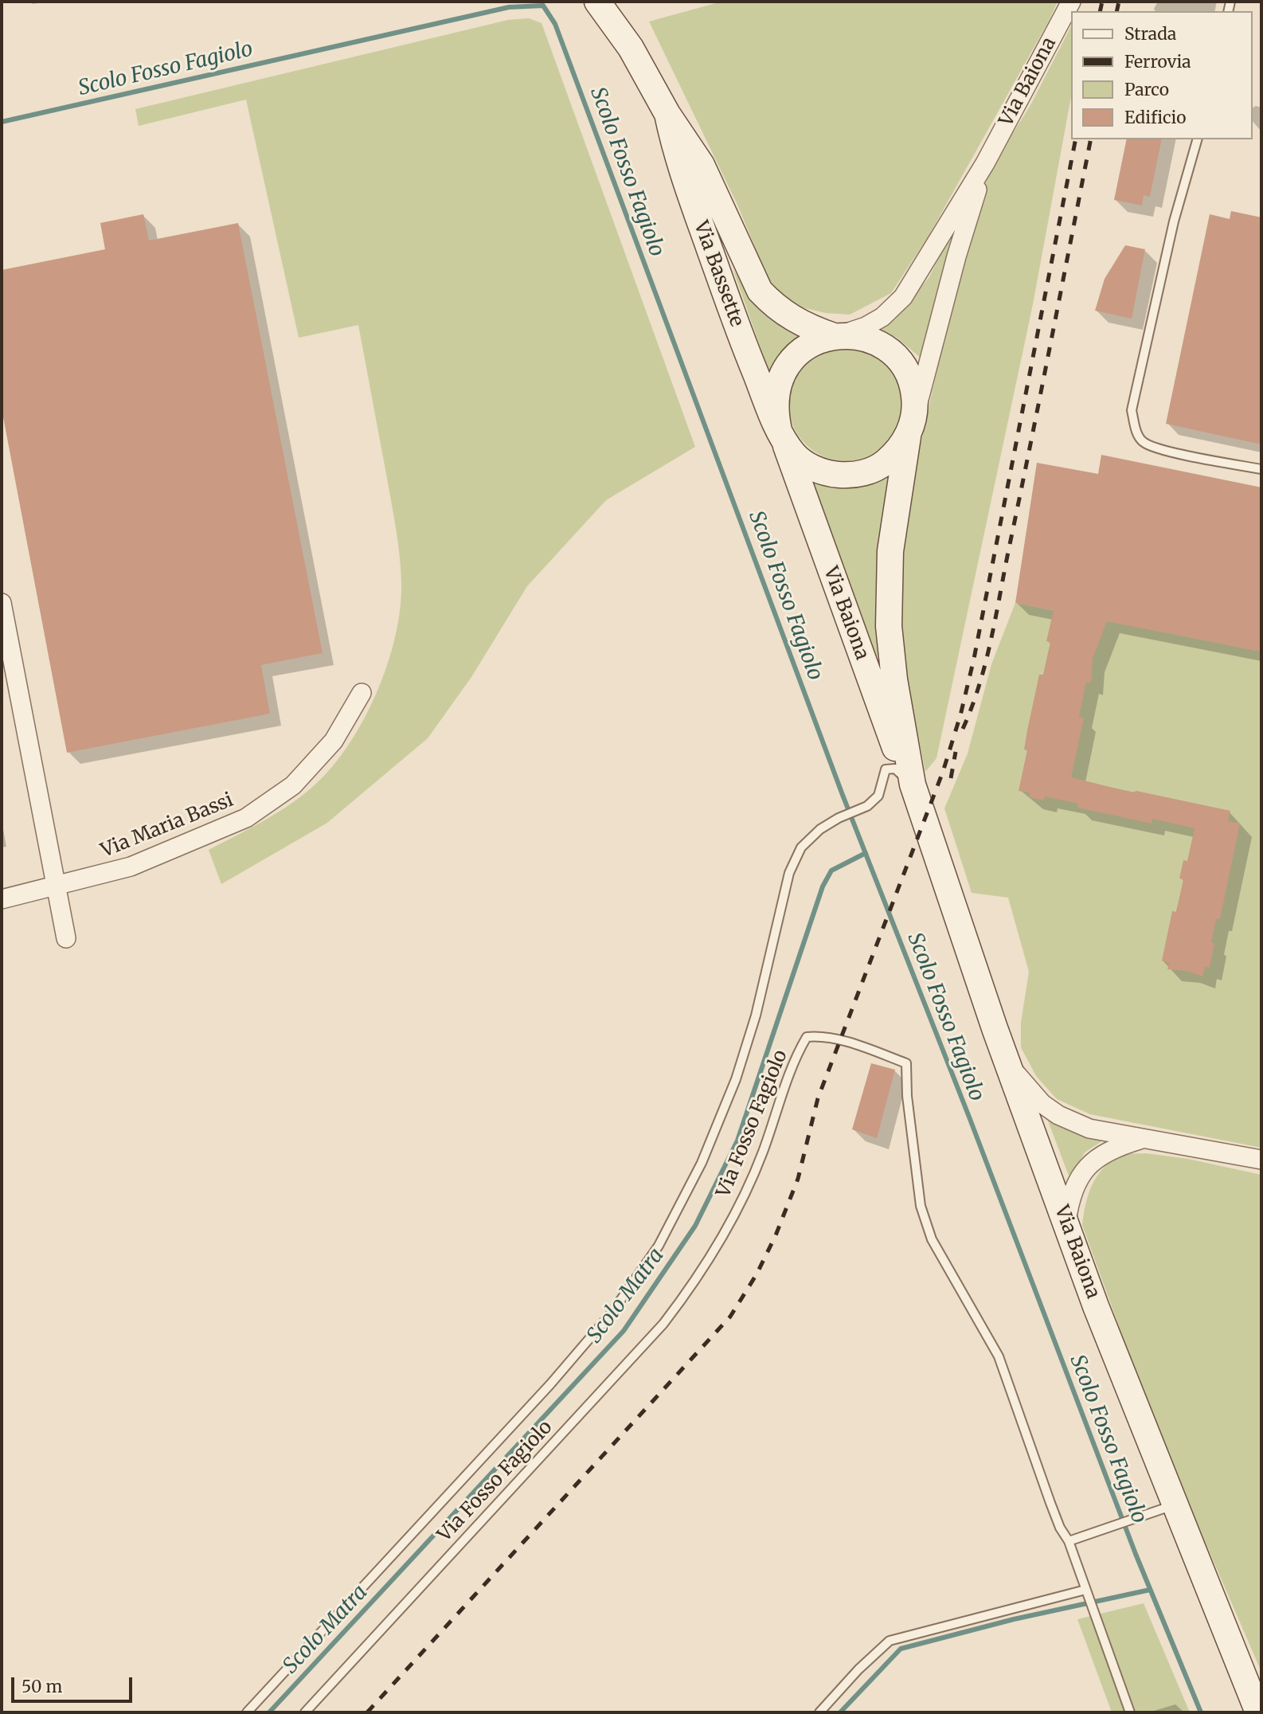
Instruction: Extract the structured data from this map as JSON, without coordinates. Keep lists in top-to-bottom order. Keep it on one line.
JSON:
{"streets":{"main road":["Via Baiona","Via Bassette"],"street":["Via Maria Bassi"],"lane":["Via Fosso Fagiolo"]},"crossings":[["Via Baiona","Via Bassette"]],"water":["Scolo Fosso Fagiolo","Scolo Matra"],"legend":["Strada","Ferrovia","Parco","Edificio"],"scale_bar":"50 m"}
